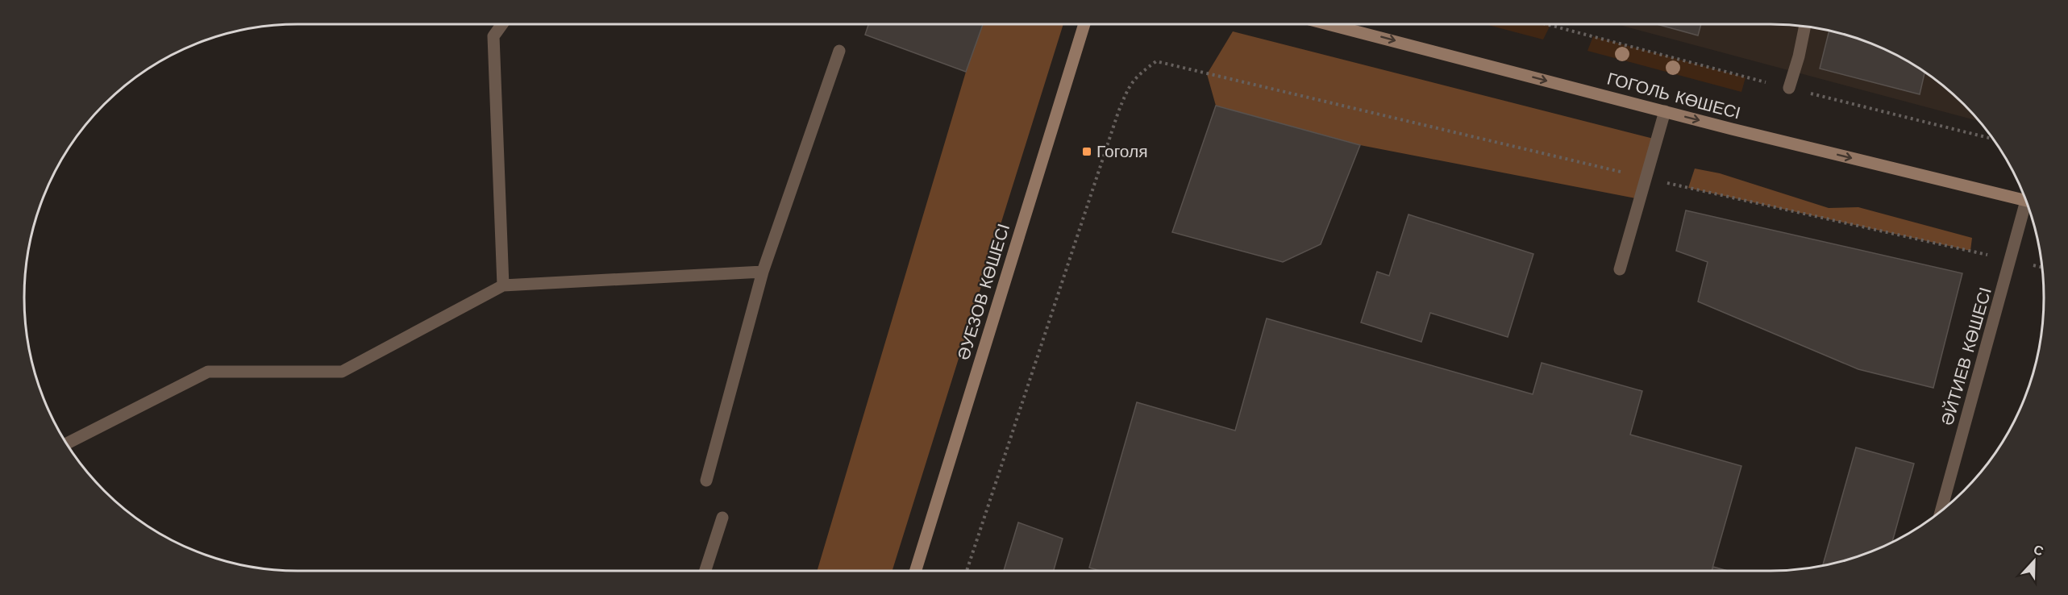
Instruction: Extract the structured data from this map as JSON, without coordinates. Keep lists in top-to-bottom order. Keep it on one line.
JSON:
{"streets":{"main road":["ГОГОЛЬ КӨШЕСІ","ӘУЕЗОВ КӨШЕСІ"],"street":["ӘЙТИЕВ КӨШЕСІ"]},"one_way":["ГОГОЛЬ КӨШЕСІ"],"places":{"transit":["Гоголя"]},"north":"top"}
